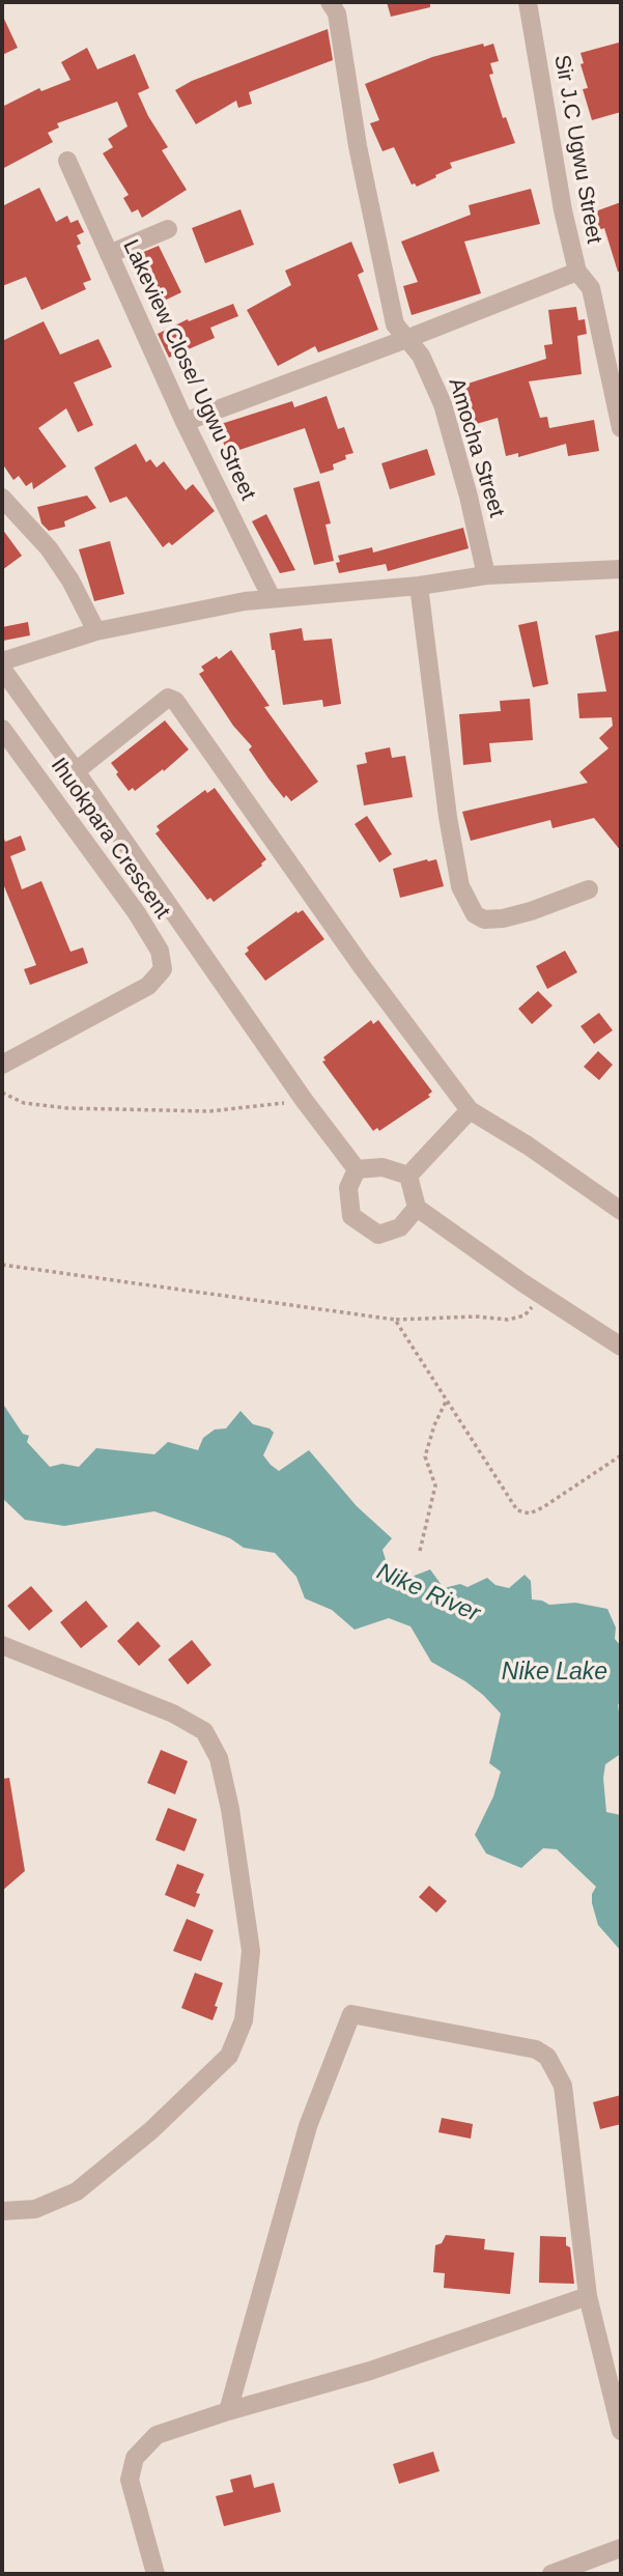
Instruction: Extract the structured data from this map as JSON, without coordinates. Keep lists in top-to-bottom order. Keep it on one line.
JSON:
{"streets":{"street":["Sir J.C Ugwu Street","Lakeview Close/ Ugwu Street","Amocha Street","Ihuokpara Crescent"]},"water":["Nike River","Nike Lake"]}
